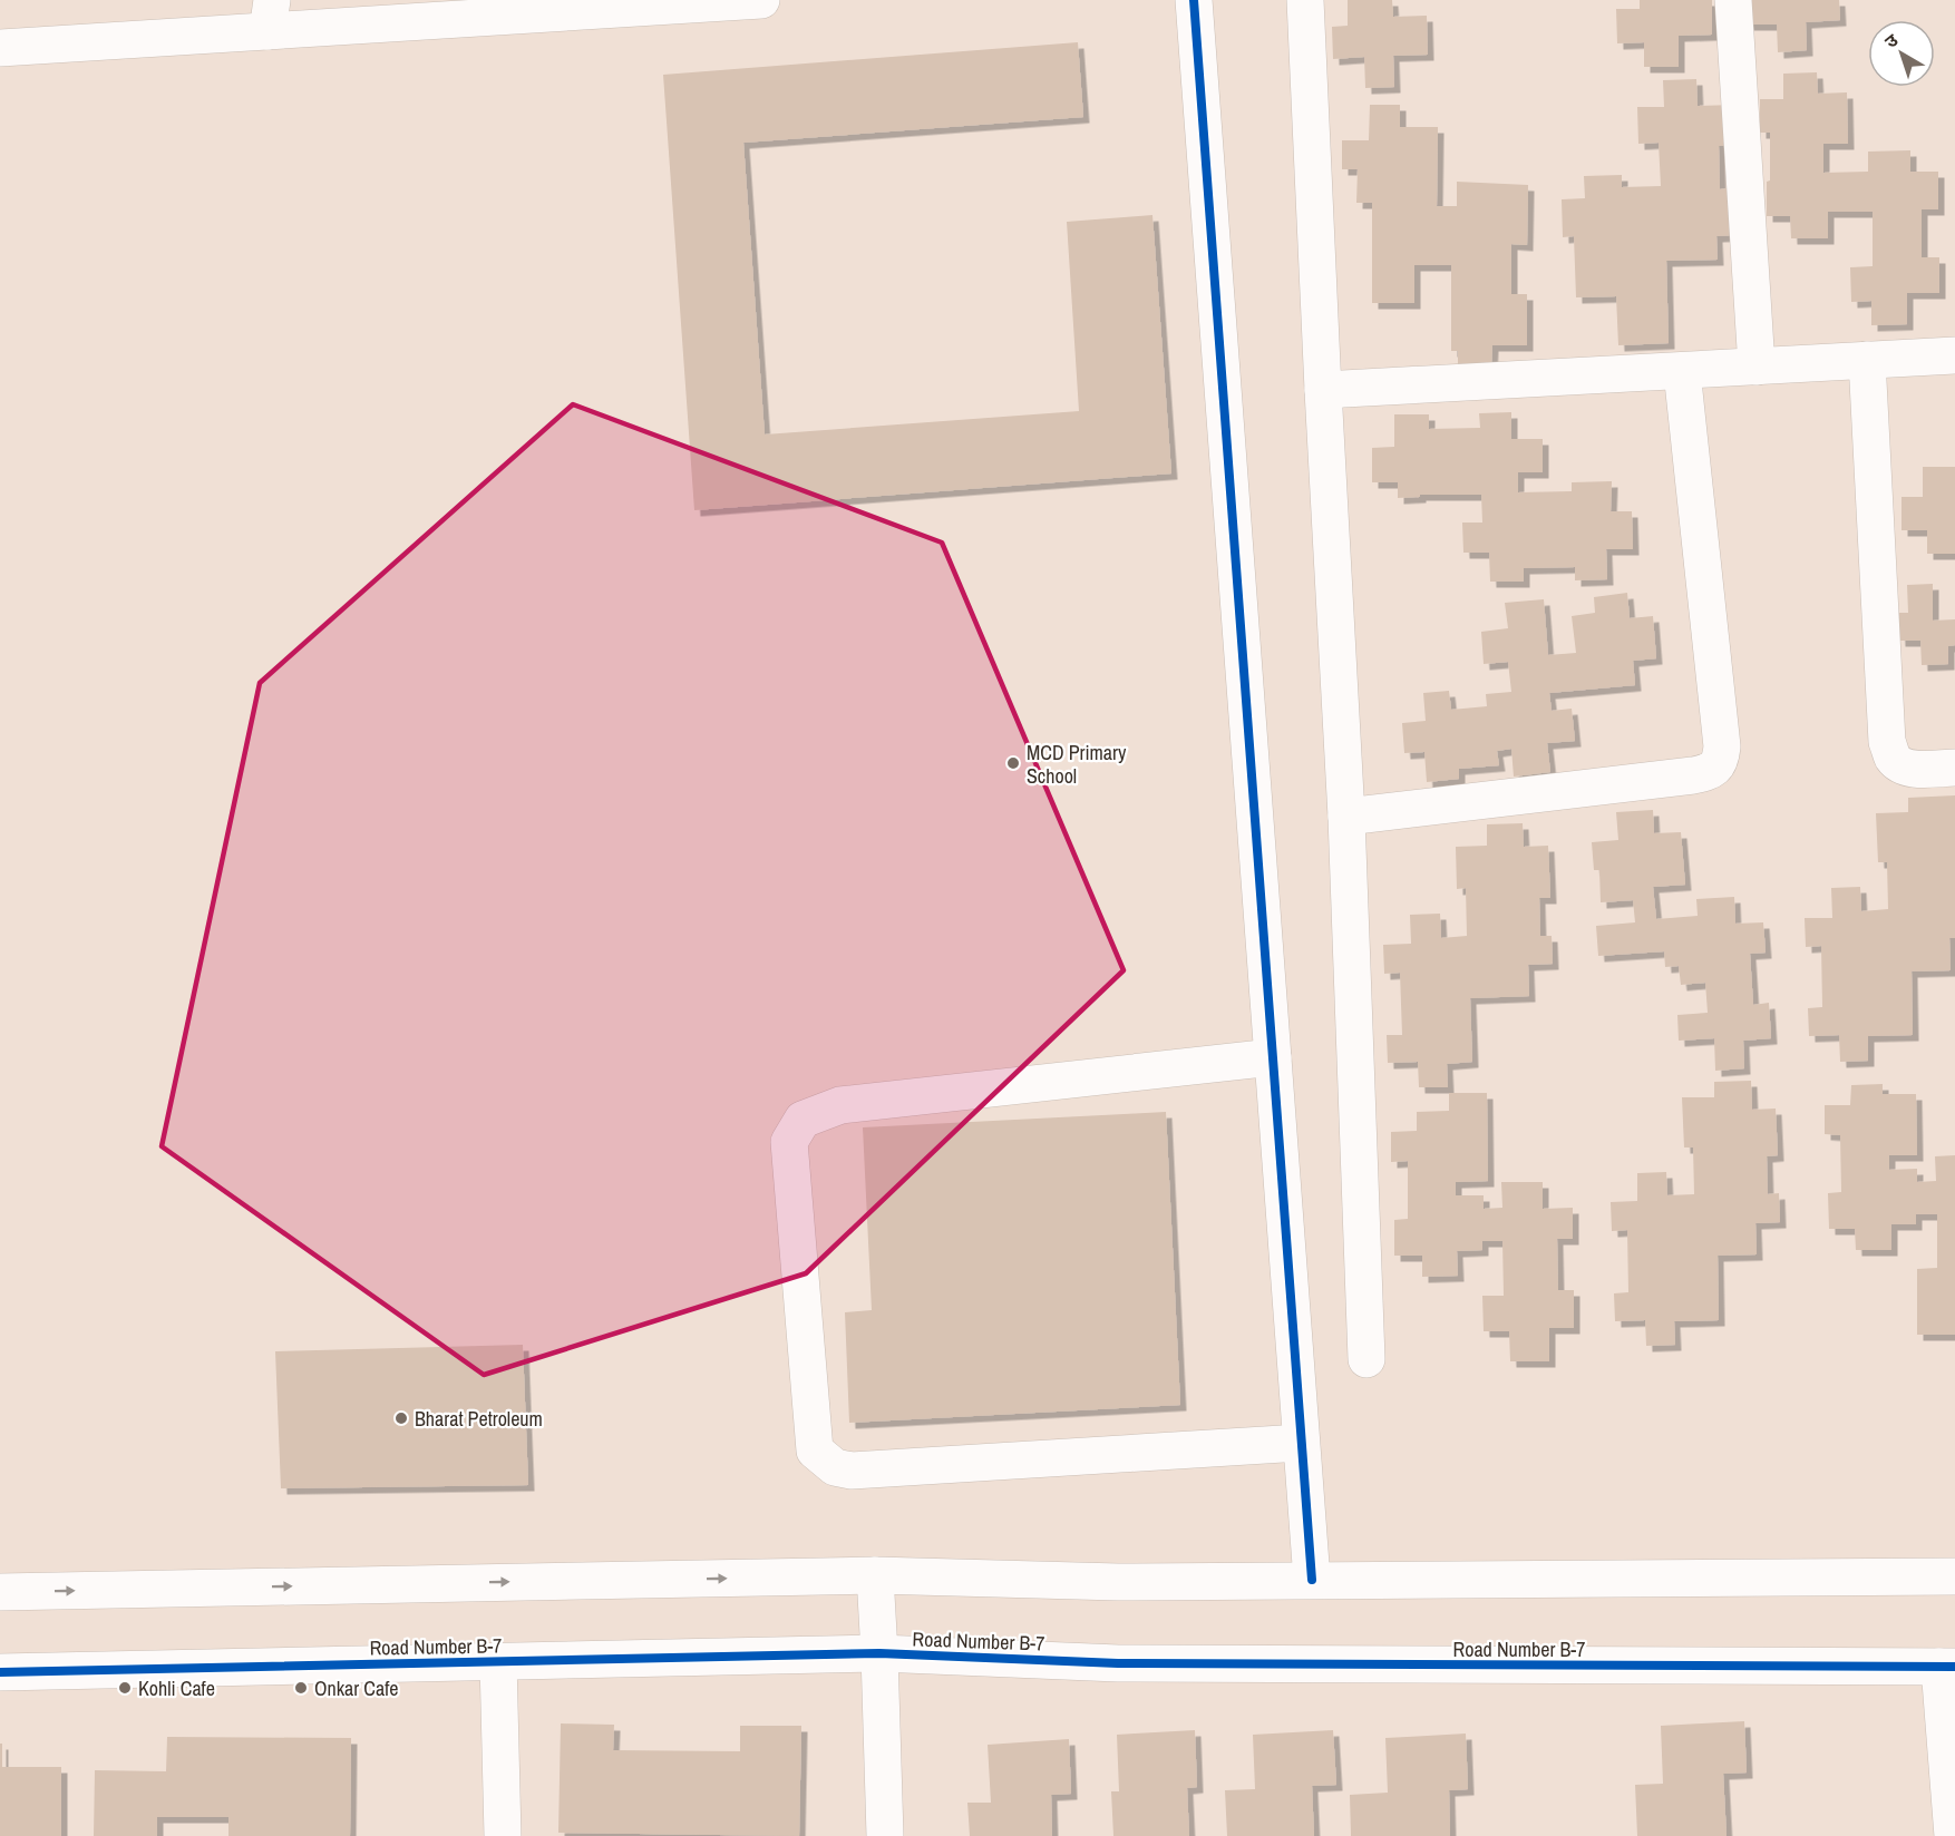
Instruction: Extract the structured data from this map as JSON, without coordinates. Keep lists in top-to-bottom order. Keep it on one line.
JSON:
{"streets":{"street":["Road Number B-7"]},"places":["MCD Primary School","Bharat Petroleum","Kohli Cafe","Onkar Cafe"],"north":"top left"}
